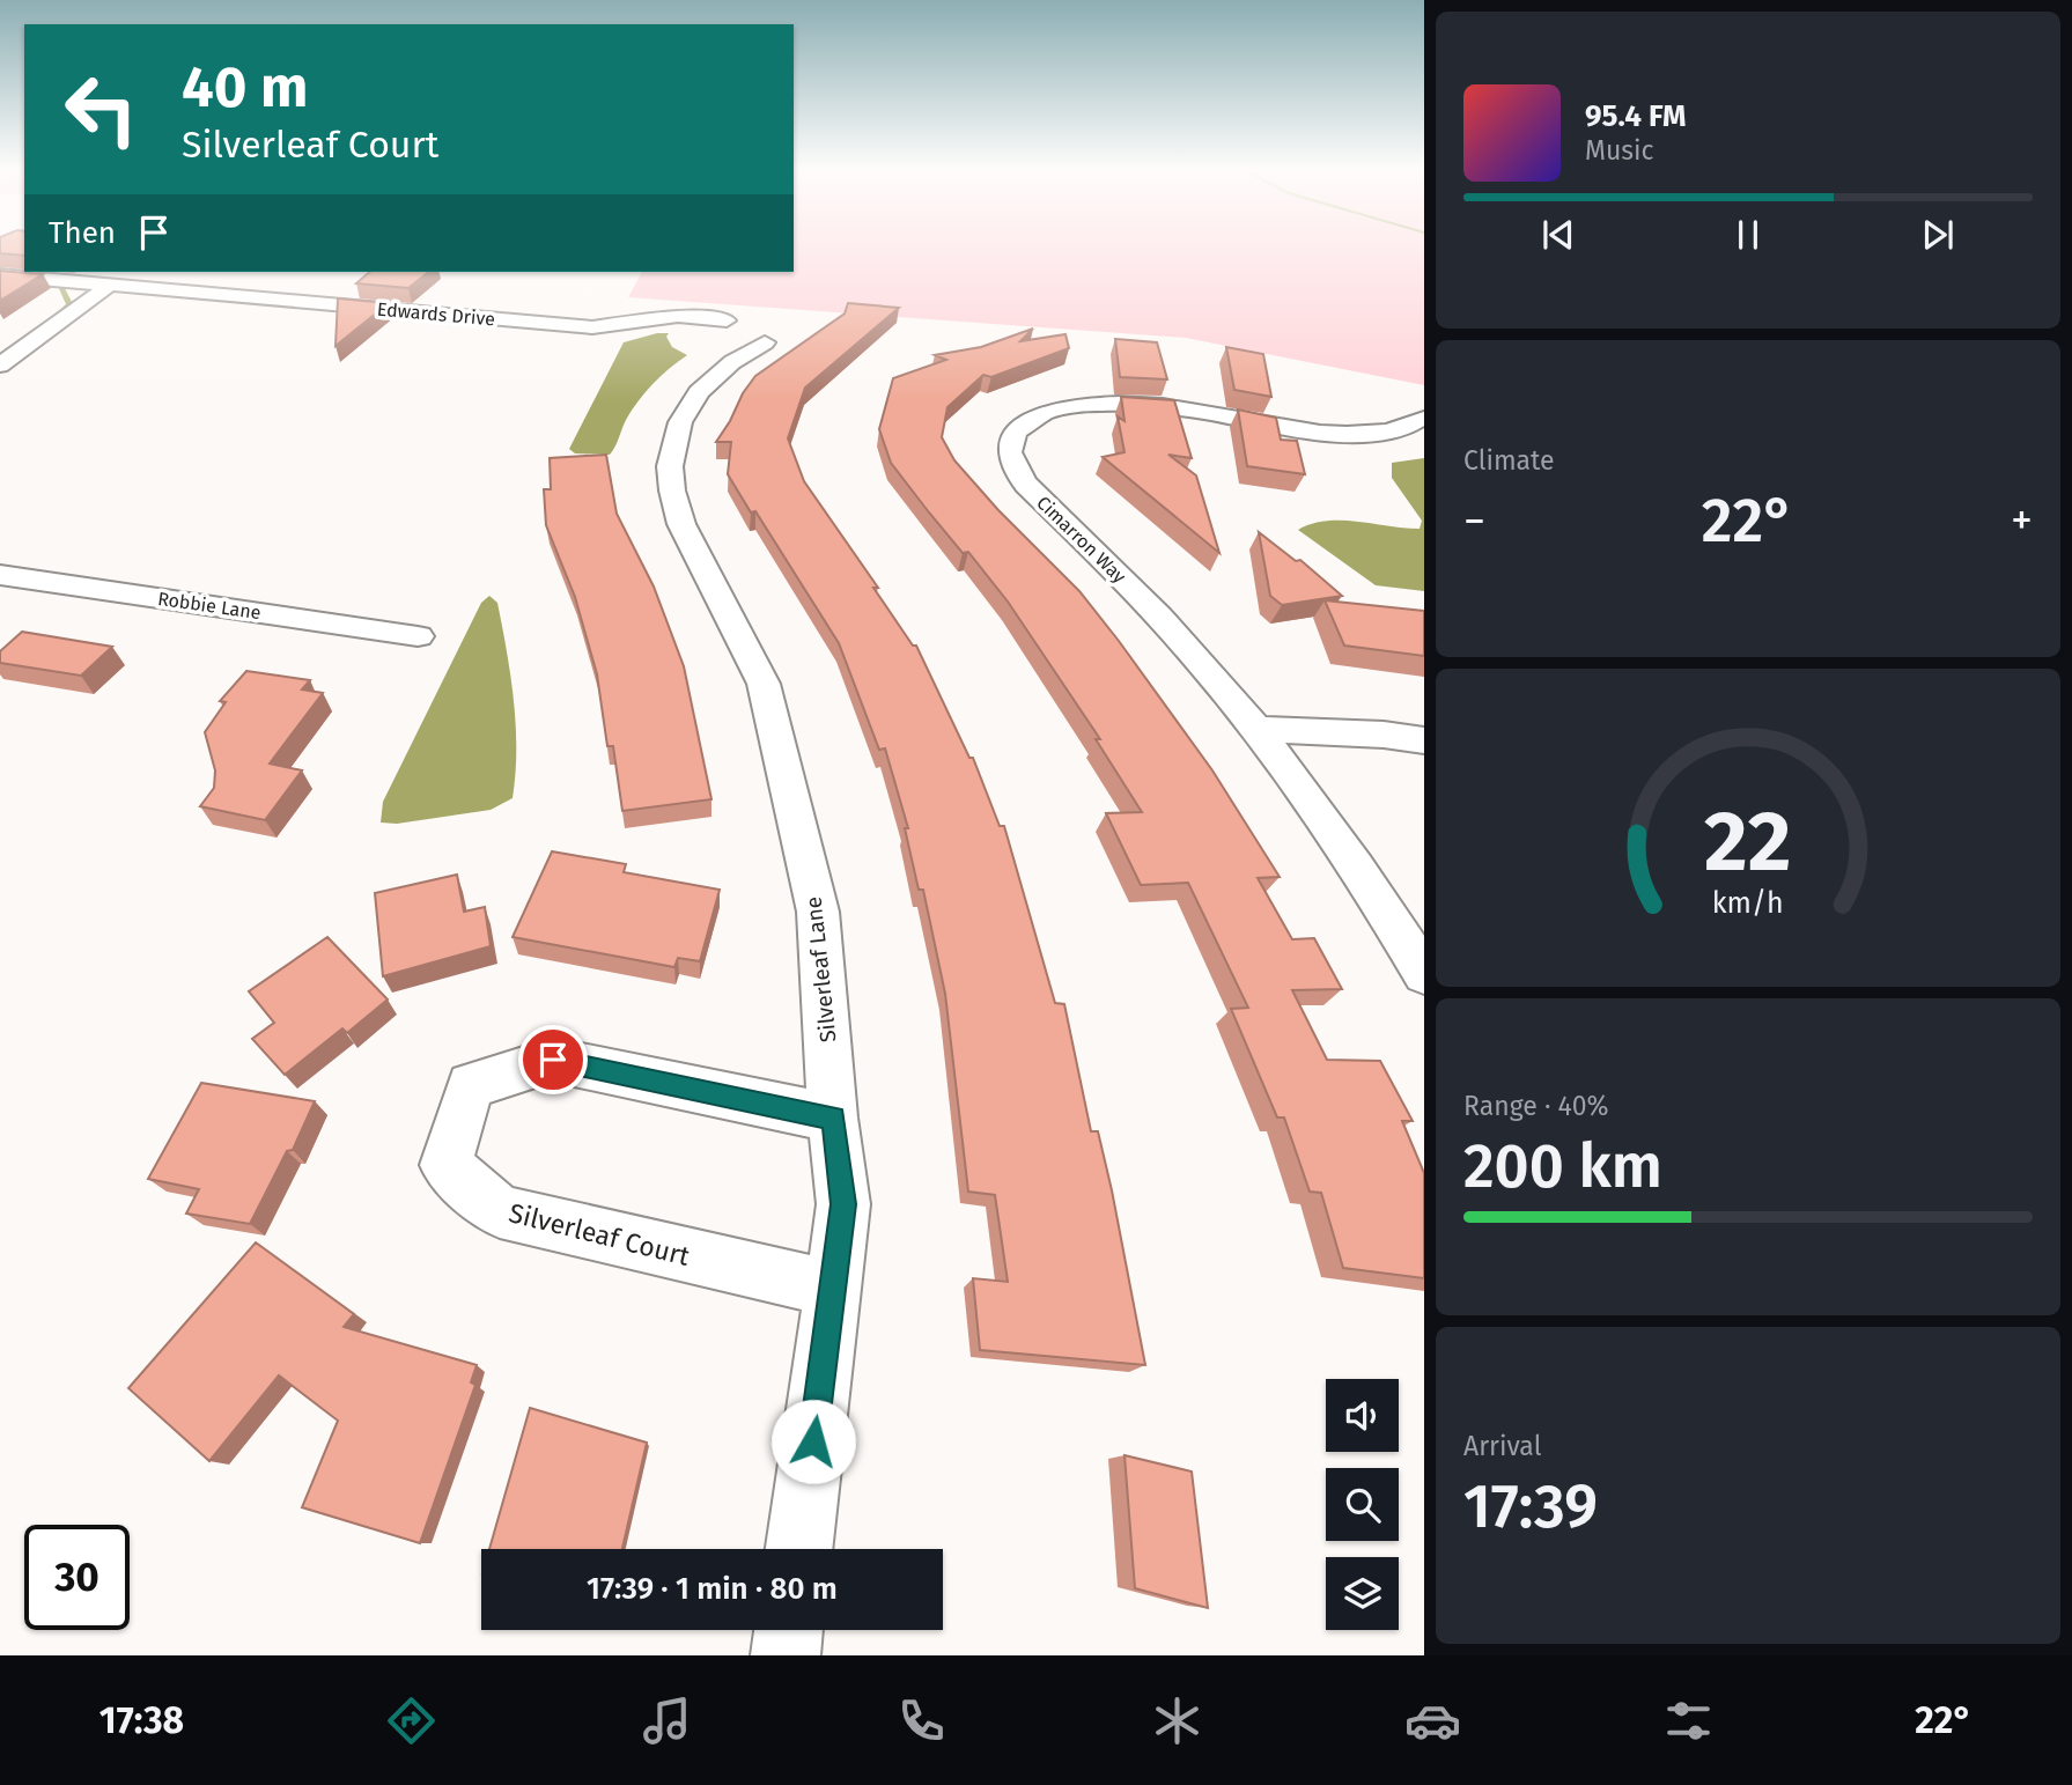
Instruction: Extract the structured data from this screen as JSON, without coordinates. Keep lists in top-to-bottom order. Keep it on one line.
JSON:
{"streets":{"street":["Edwards Drive","Cimarron Way","Robbie Lane","Silverleaf Lane","Silverleaf Court"]},"crossings":[["Edwards Drive","Silverleaf Lane"],["Silverleaf Lane","Silverleaf Court"]],"page":{"turn":["40 m","Silverleaf Court"],"song":["95.4 FM","Music"],"then":"Then","tile":["Climate",["Range · 40%","200 km"],["Arrival","17:39"]],"heat":["−","22°","+"],"limit":"30","trip":"17:39 · 1 min · 80 m","tabs":["17:38","22°"],"gauge":["22","km/h"]}}
